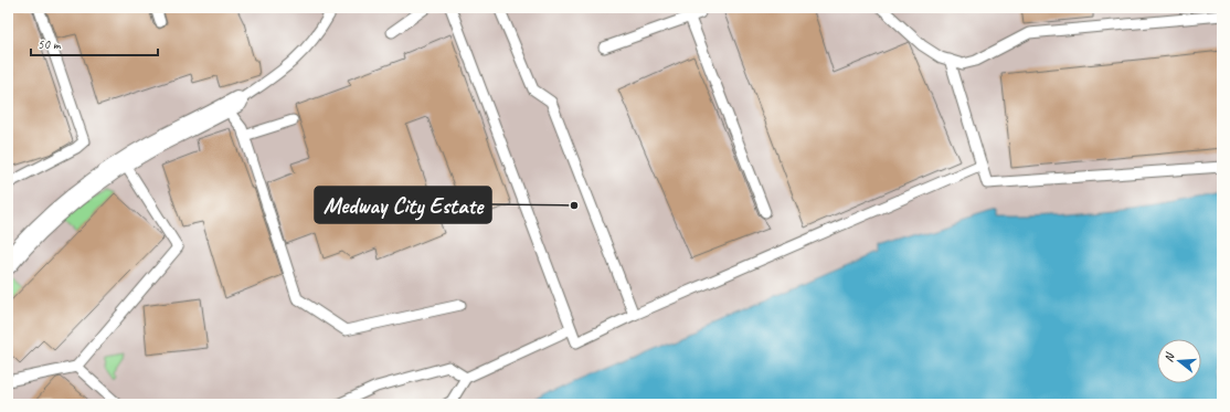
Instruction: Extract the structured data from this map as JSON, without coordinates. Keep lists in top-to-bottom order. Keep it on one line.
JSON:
{"places":["Medway City Estate"],"scale_bar":"50 m","north":"left"}
